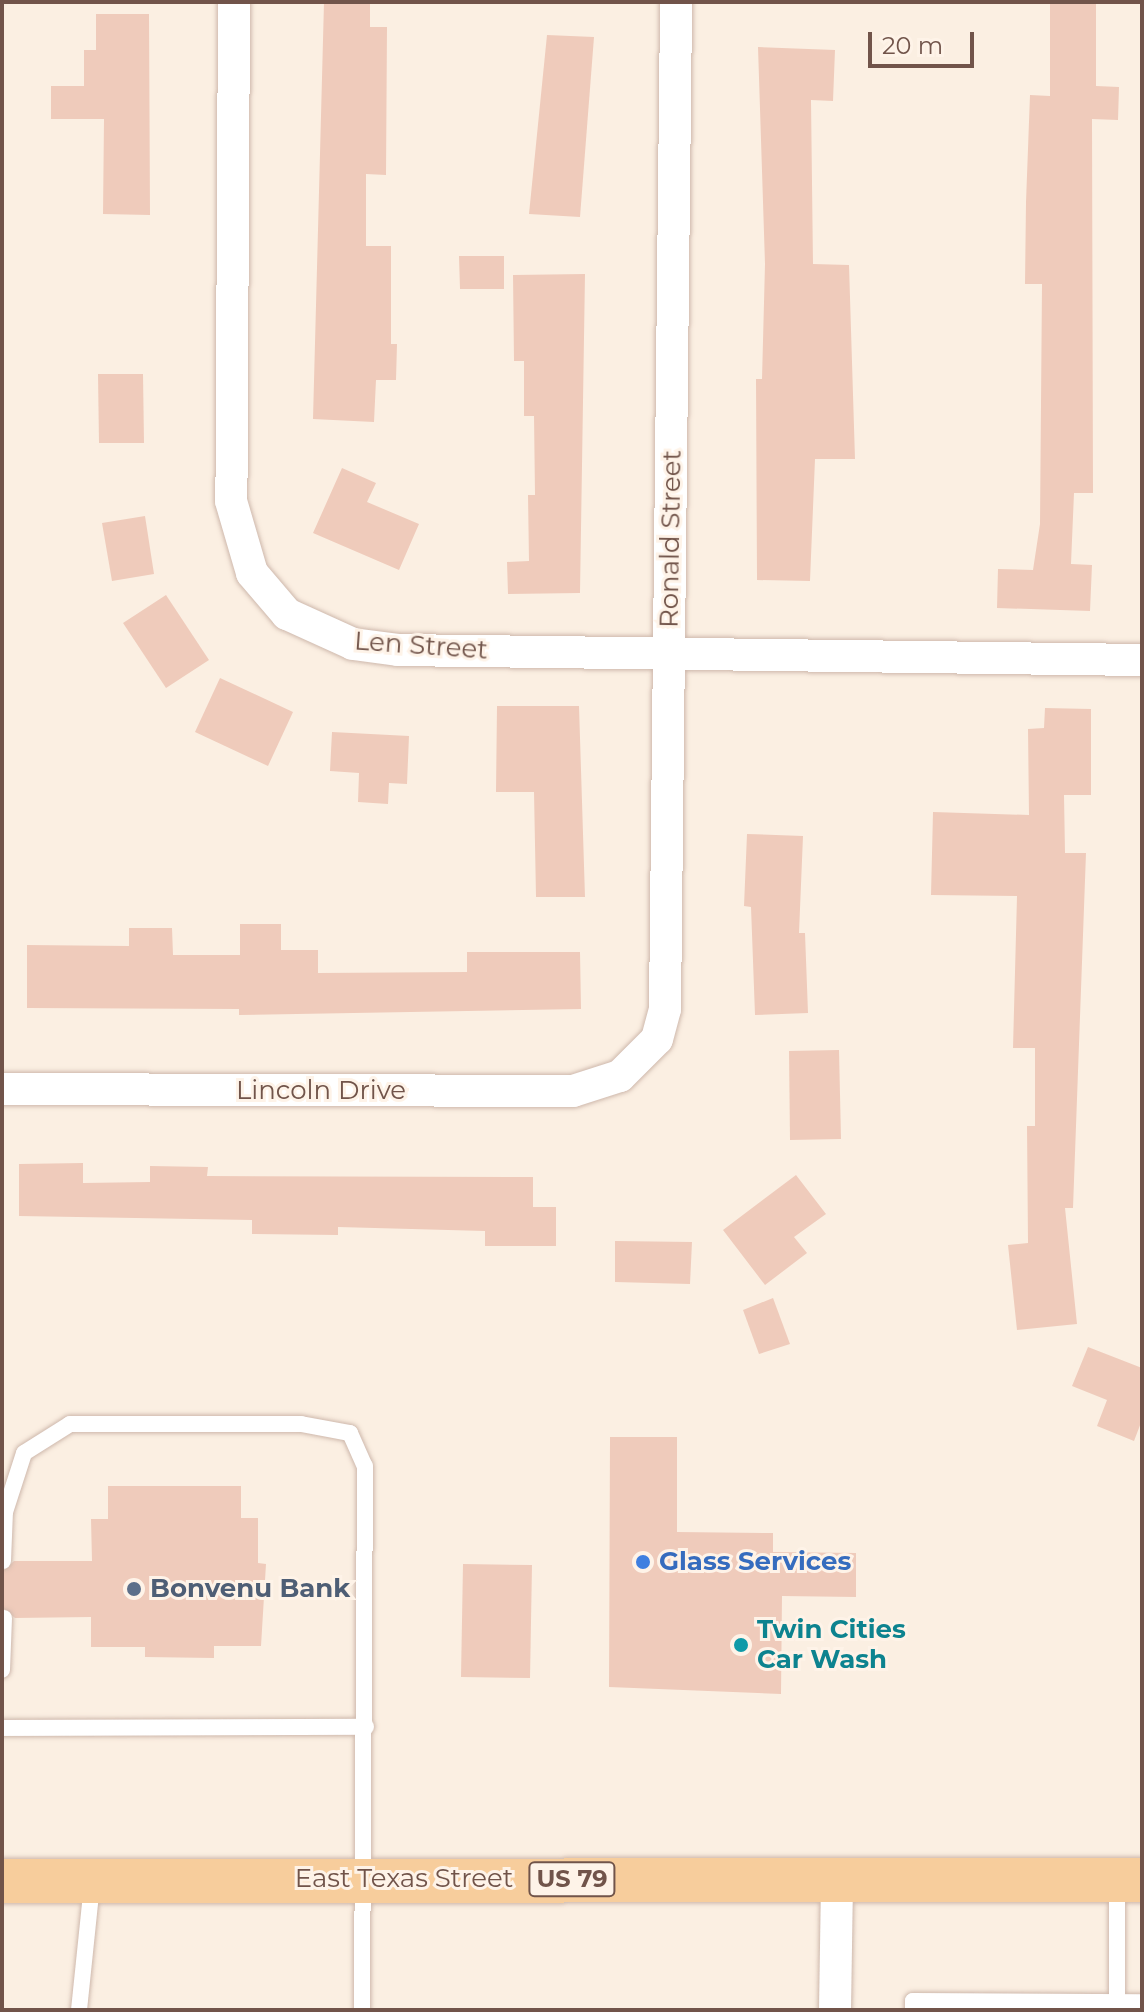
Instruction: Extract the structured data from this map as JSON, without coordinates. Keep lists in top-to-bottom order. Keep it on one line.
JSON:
{"streets":{"main road":["East Texas Street","US 79"],"street":["Ronald Street","Len Street","Lincoln Drive"]},"crossings":[["Ronald Street","Len Street"],["Ronald Street","Lincoln Drive"]],"places":["Glass Services","Bonvenu Bank","Twin Cities Car Wash"],"scale_bar":"20 m"}
